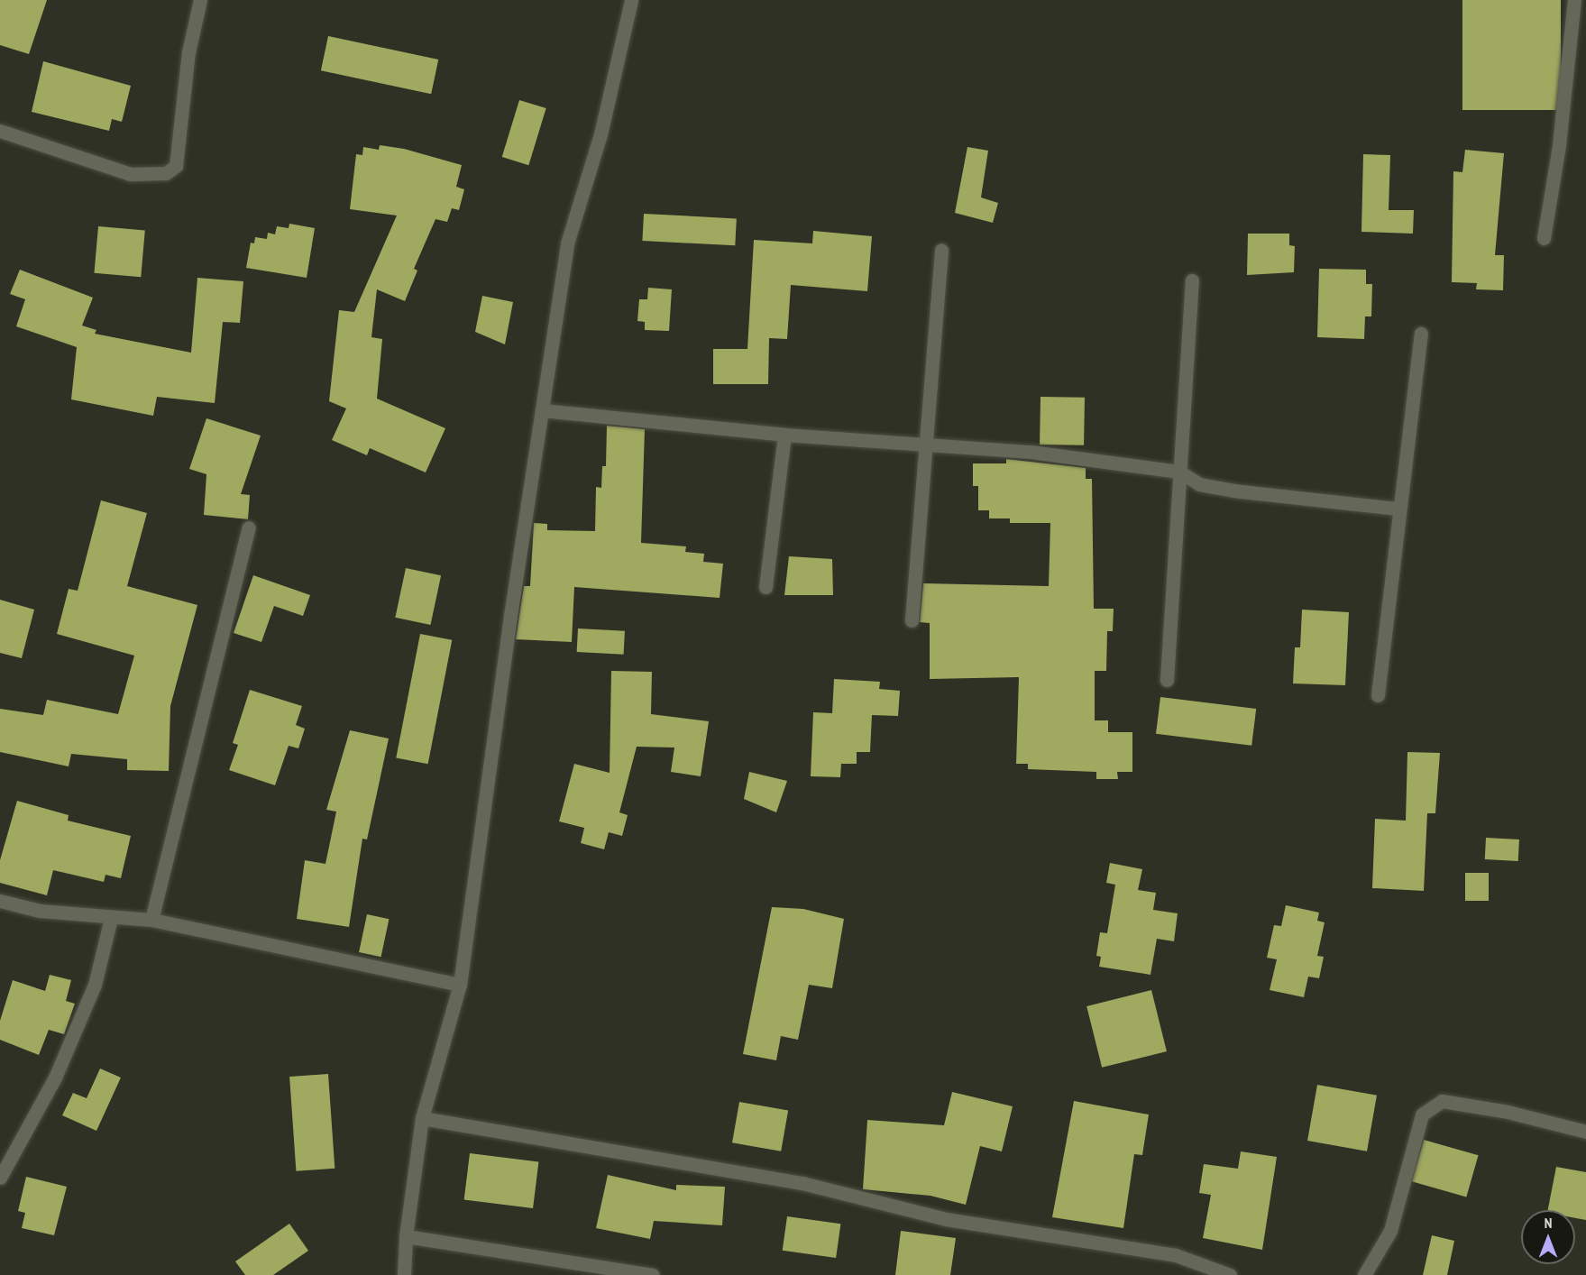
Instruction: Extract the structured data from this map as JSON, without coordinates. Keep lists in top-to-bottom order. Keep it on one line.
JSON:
{"north":"top"}
